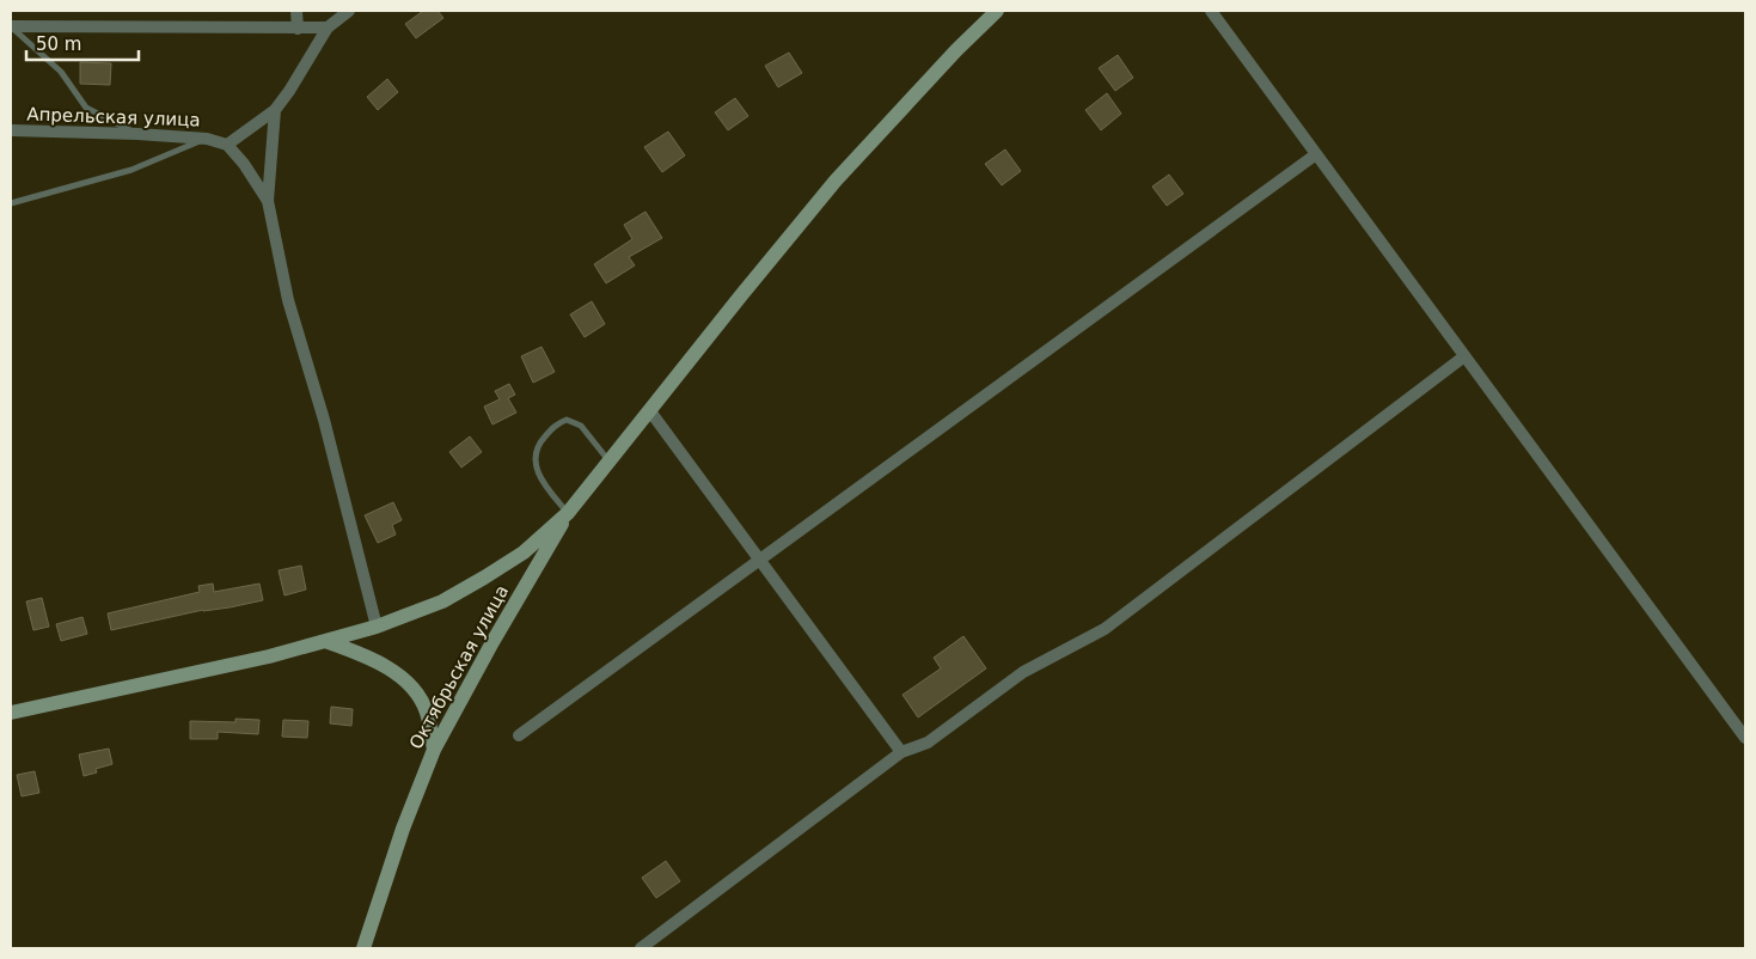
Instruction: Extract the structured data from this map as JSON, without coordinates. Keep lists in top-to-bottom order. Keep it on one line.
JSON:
{"streets":{"street":["Апрельская улица","Октябрьская улица"]},"scale_bar":"50 m"}
